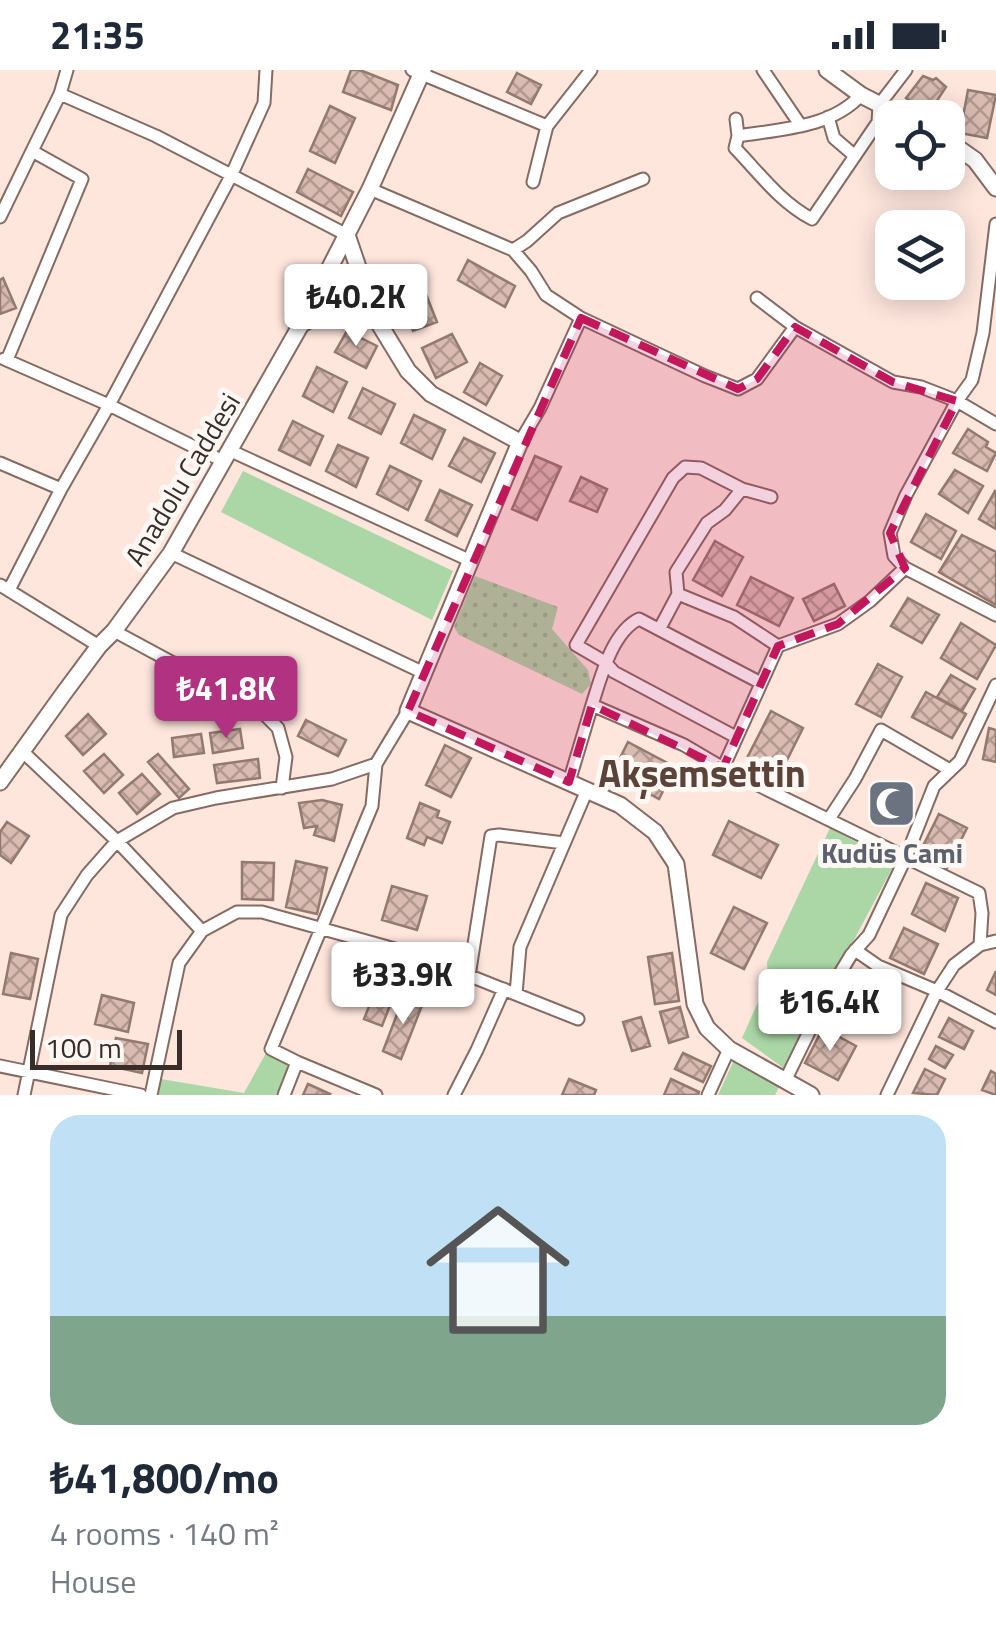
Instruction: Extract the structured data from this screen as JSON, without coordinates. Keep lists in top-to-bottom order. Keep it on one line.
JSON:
{"streets":{"street":["Anadolu Caddesi"]},"districts":["Akşemsettin"],"places":{"mosque":["Kudüs Cami"]},"scale_bar":"100 m","page":{"status":"21:35","price":["₺40.2K","₺41.8K","₺33.9K","₺16.4K"],"scale":"100 m","list":[{"name":"₺41,800/mo","note":"4 rooms · 140 m² · House"}]}}
